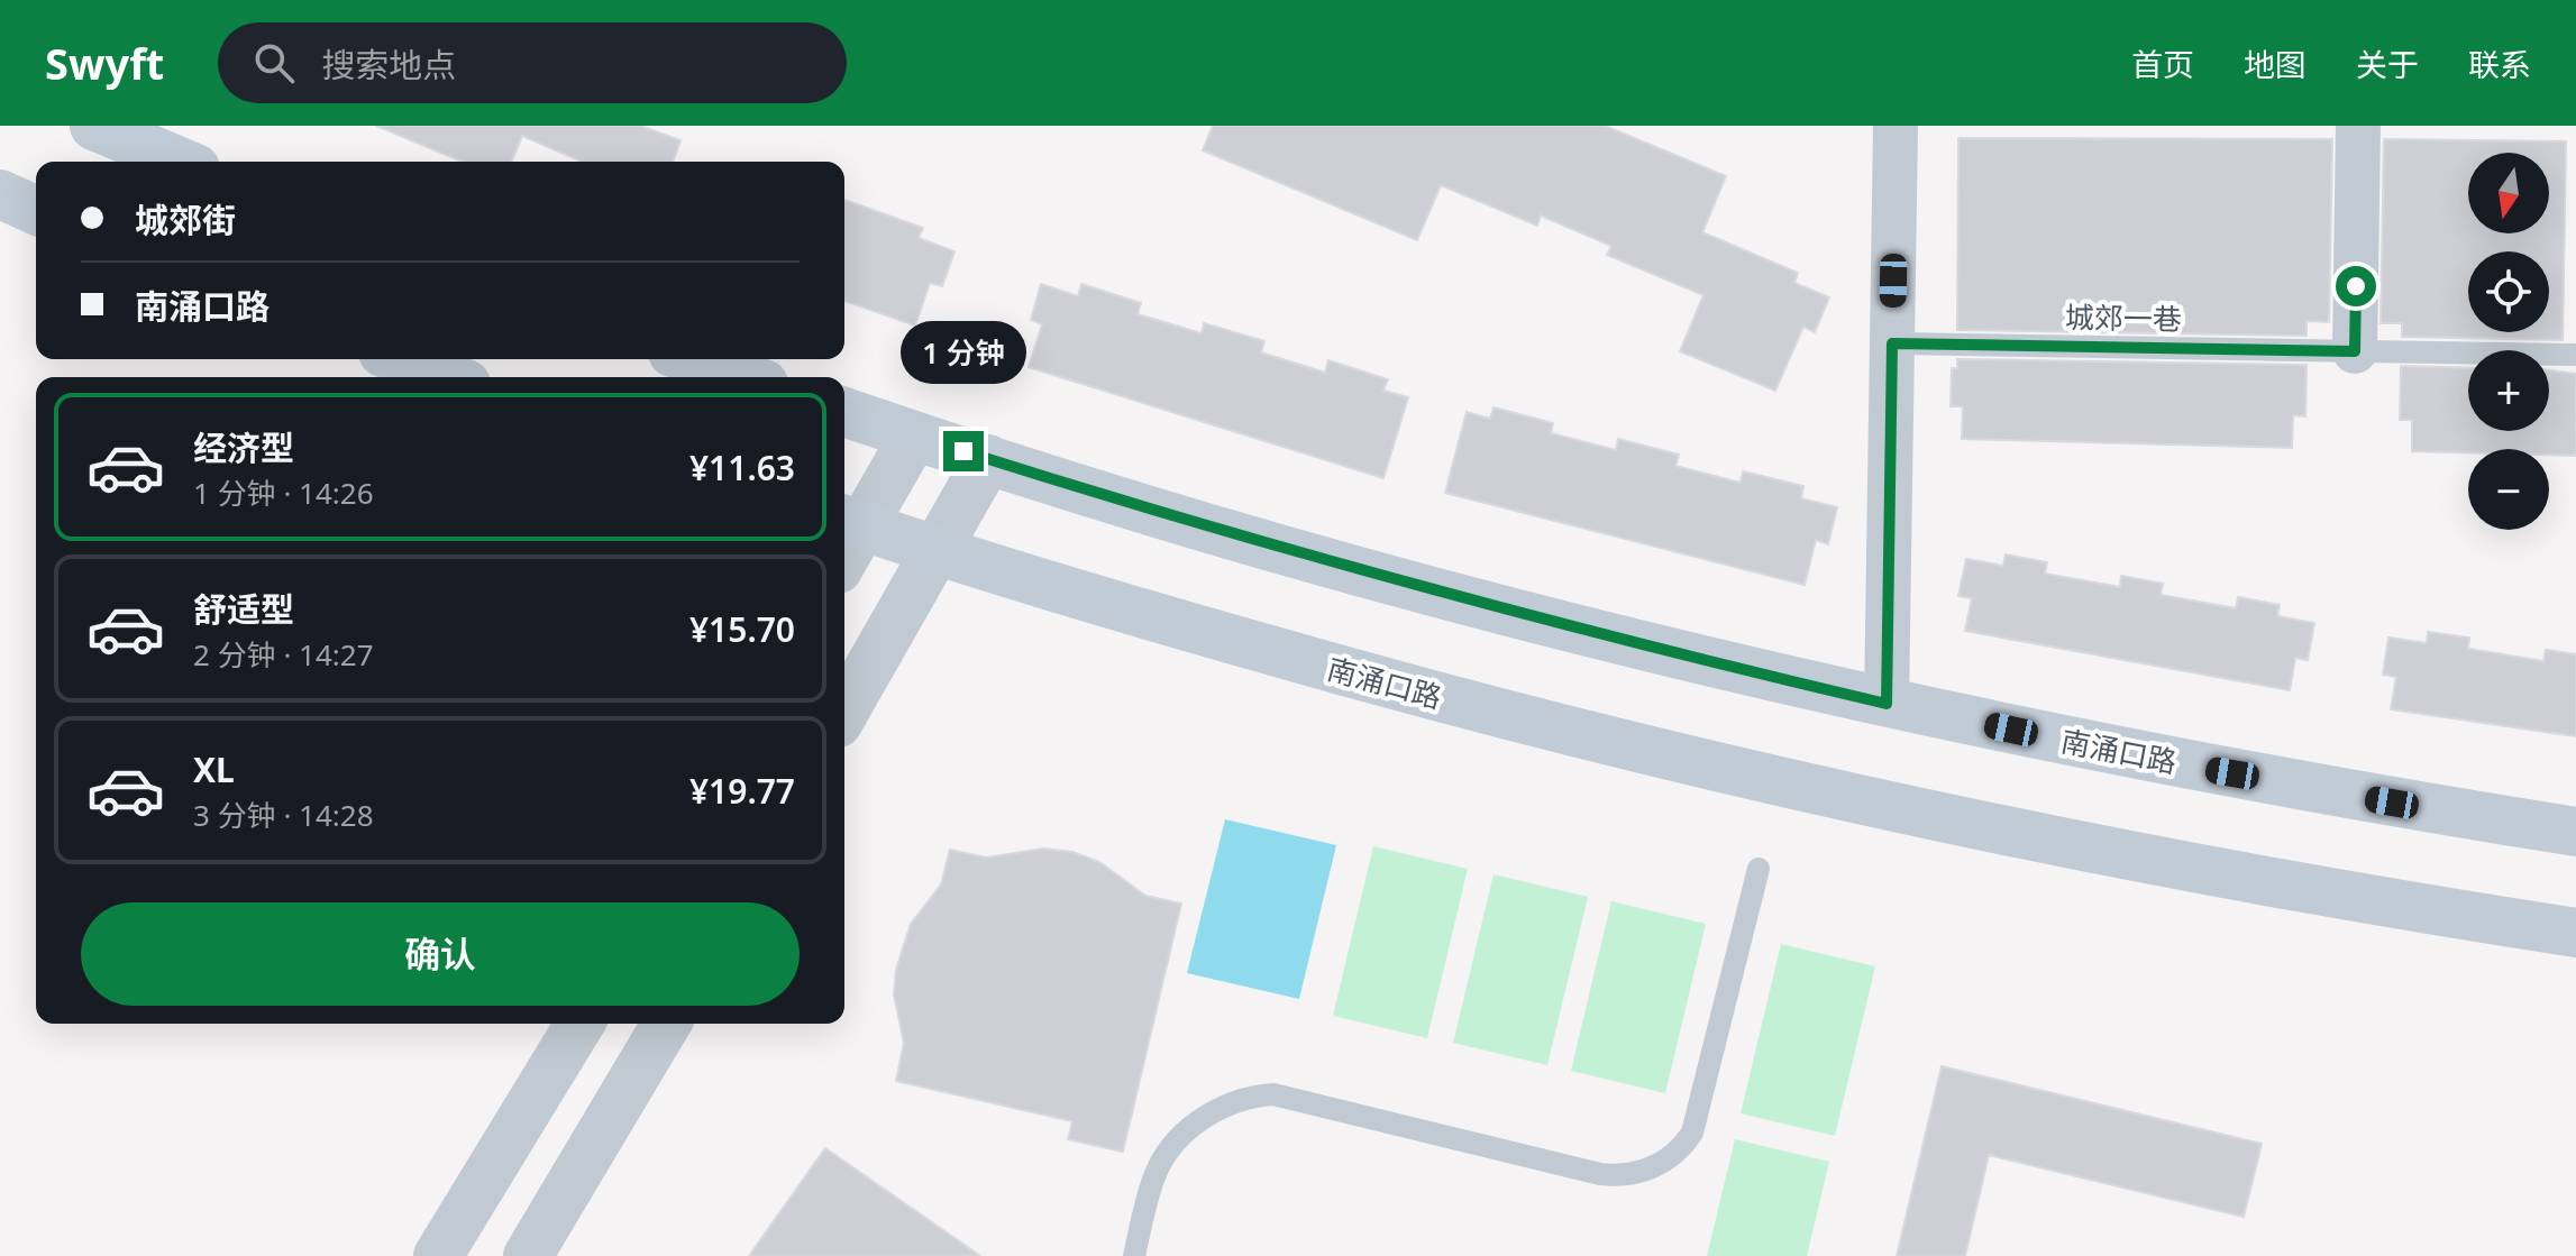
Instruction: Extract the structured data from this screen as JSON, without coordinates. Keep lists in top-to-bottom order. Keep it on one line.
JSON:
{"streets":{"main road":["南涌口路"],"lane":["城郊一巷"]},"north":"bottom","page":{"header":"Swyft","search":"搜索地点","nav":["首页","地图","关于","联系"],"map_buttons":["+","−"],"banner":["城郊街","南涌口路"],"bubble":"1 分钟","list":[{"name":"经济型","note":"1 分钟 · 14:26","value":"¥11.63"},{"name":"舒适型","note":"2 分钟 · 14:27","value":"¥15.70"},{"name":"XL","note":"3 分钟 · 14:28","value":"¥19.77"}],"buttons":"确认"}}
